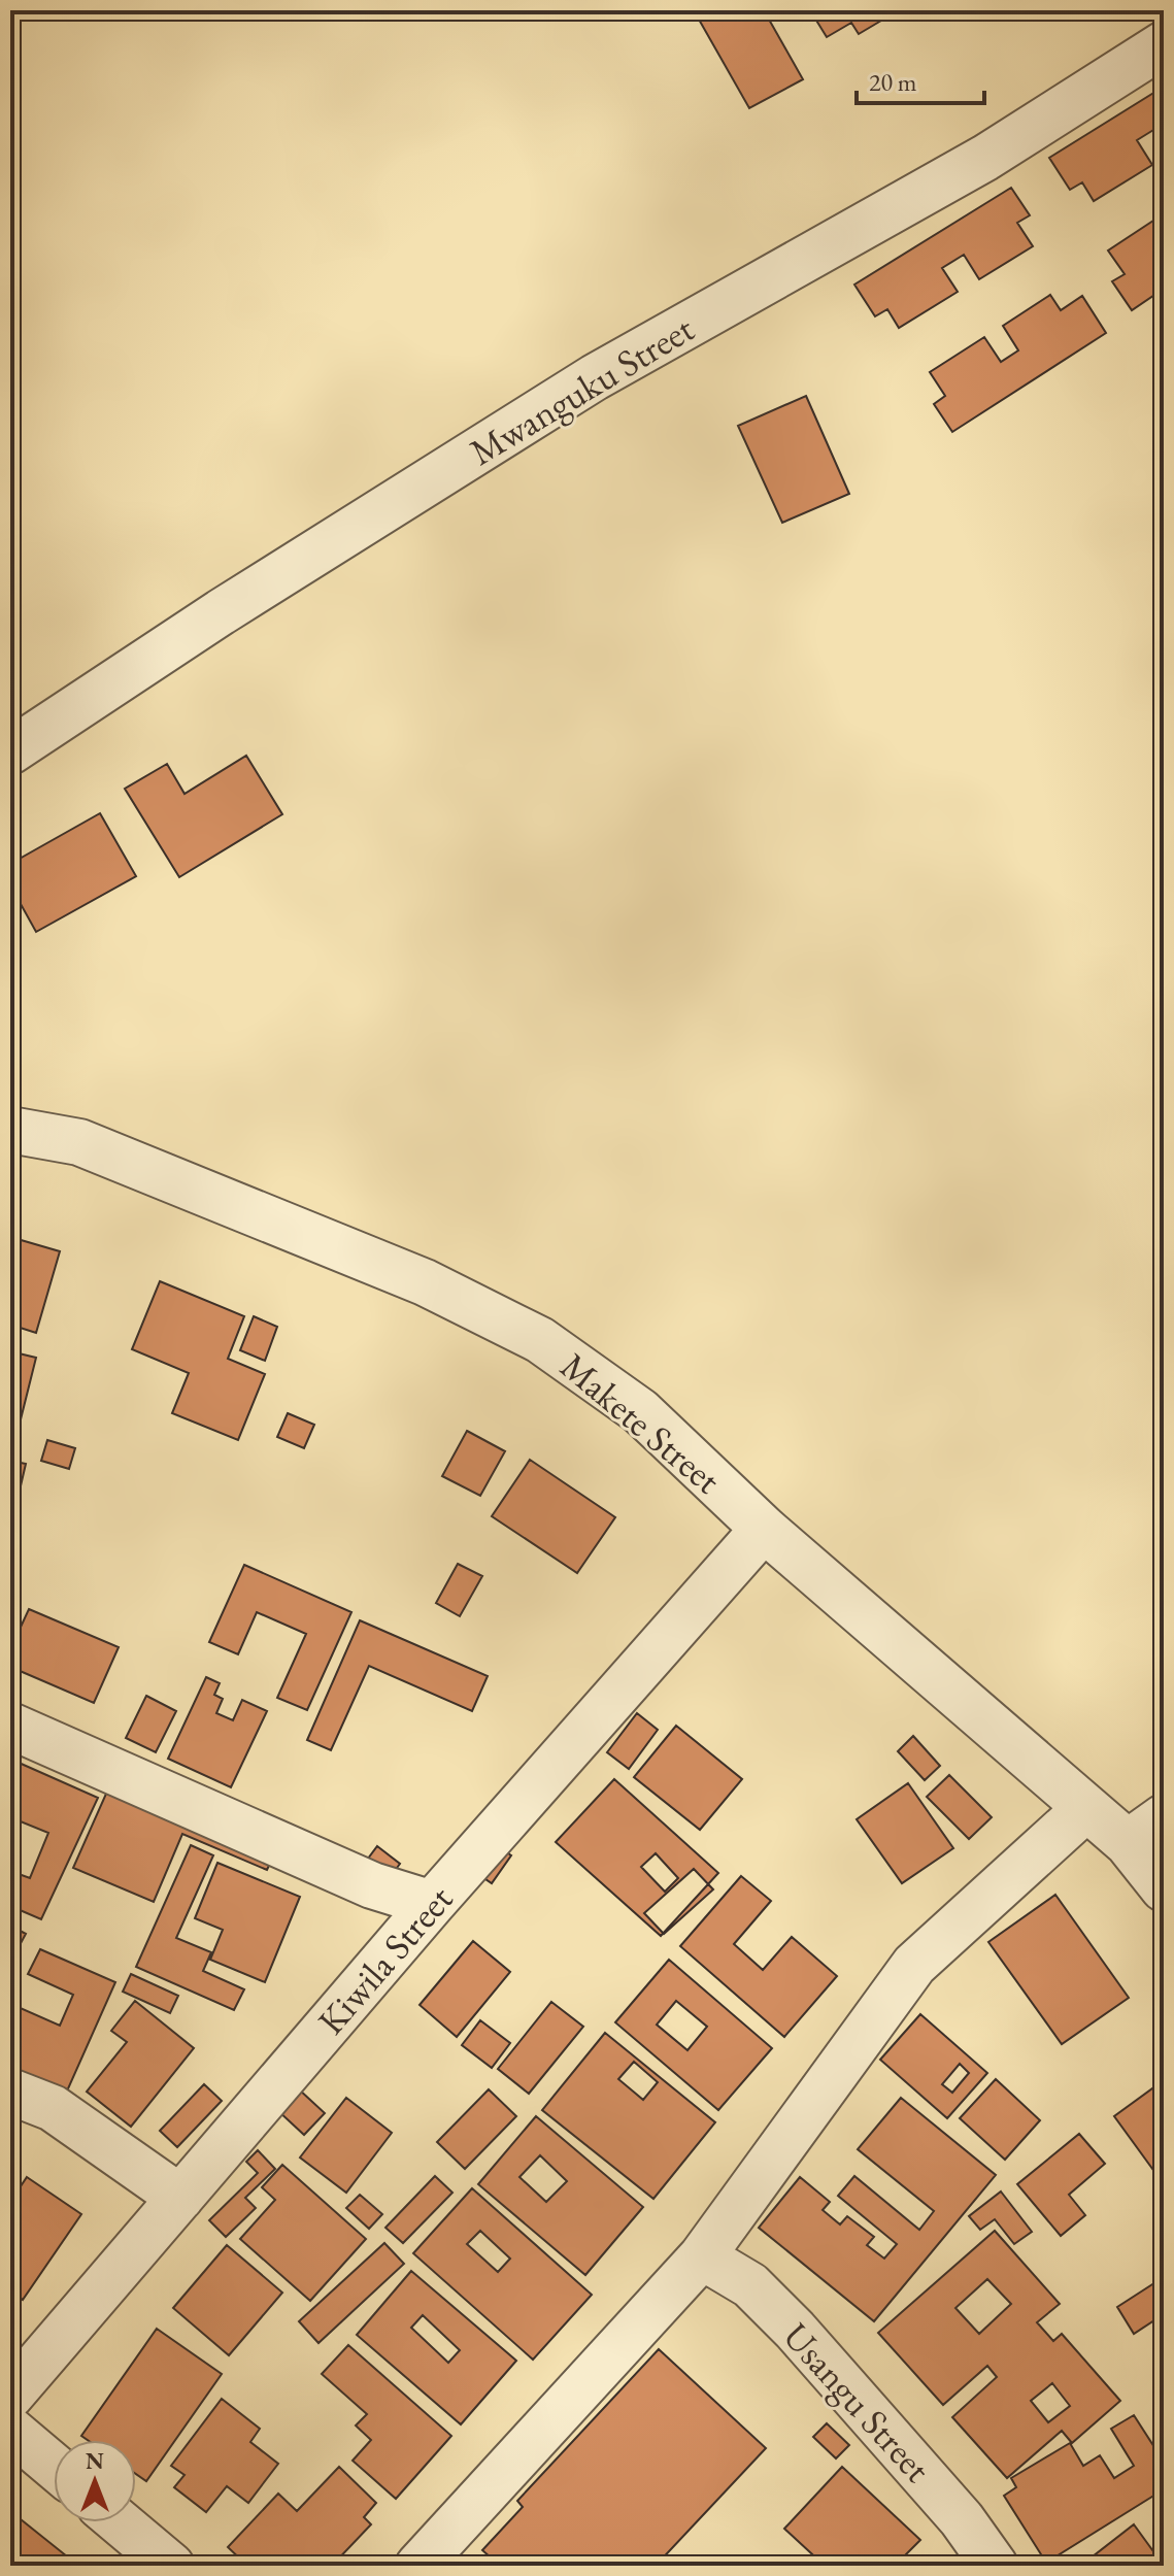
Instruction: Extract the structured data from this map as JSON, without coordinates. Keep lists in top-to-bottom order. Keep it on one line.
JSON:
{"streets":{"street":["Mwanguku Street","Makete Street","Kiwila Street","Usangu Street"]},"crossings":[["Makete Street","Kiwila Street"]],"scale_bar":"20 m","north":"top"}
